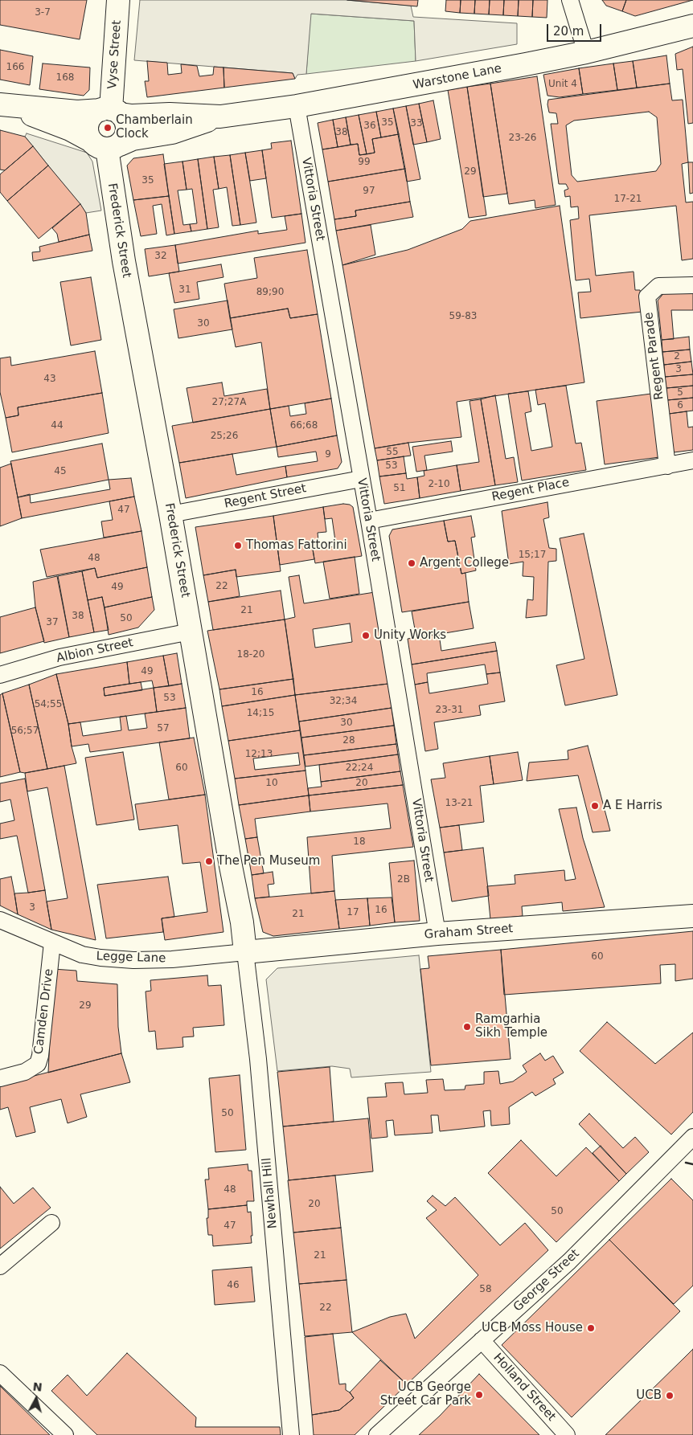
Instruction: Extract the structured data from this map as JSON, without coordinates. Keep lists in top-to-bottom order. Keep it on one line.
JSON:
{"streets":{"street":["Vyse Street","Warstone Lane","Vittoria Street","Frederick Street","Regent Parade","Regent Place","Regent Street","Albion Street","Graham Street","Legge Lane","Camden Drive","Newhall Hill","George Street","Holland Street"]},"crossings":[["Vyse Street","Warstone Lane"],["Vyse Street","Frederick Street"],["Warstone Lane","Vittoria Street"],["Warstone Lane","Frederick Street"],["Vittoria Street","Regent Place"],["Vittoria Street","Regent Street"],["Vittoria Street","Graham Street"],["Frederick Street","Regent Street"],["Frederick Street","Albion Street"],["Frederick Street","Graham Street"],["Frederick Street","Legge Lane"],["Frederick Street","Newhall Hill"],["Regent Parade","Regent Place"],["Graham Street","Legge Lane"],["Graham Street","Newhall Hill"],["Legge Lane","Camden Drive"],["Legge Lane","Newhall Hill"],["George Street","Holland Street"]],"places":["Chamberlain Clock","Thomas Fattorini","Argent College","Unity Works","A E Harris","The Pen Museum","Ramgarhia Sikh Temple","UCB Moss House","UCB George Street Car Park","UCB"],"house_numbers":["3-7","166","168","Unit 4","35","33","36","38","23-26","99","29","35","97","17-21","32","31","89;90","59-83","30","2","3","43","5","27;27A","6","44","66;68","25;26","55","9","53","45","2-10","51","47","15;17","48","22","49","21","38","50","37","18-20","49","16","53","32;34","54;55","23-31","14;15","30","57","56;57","28","12;13","60","22;24","10","20","13-21","18","2B","3","16","17","21","60","29","50","48","20","50","47","21","46","58","22"],"scale_bar":"20 m","north":"top"}
